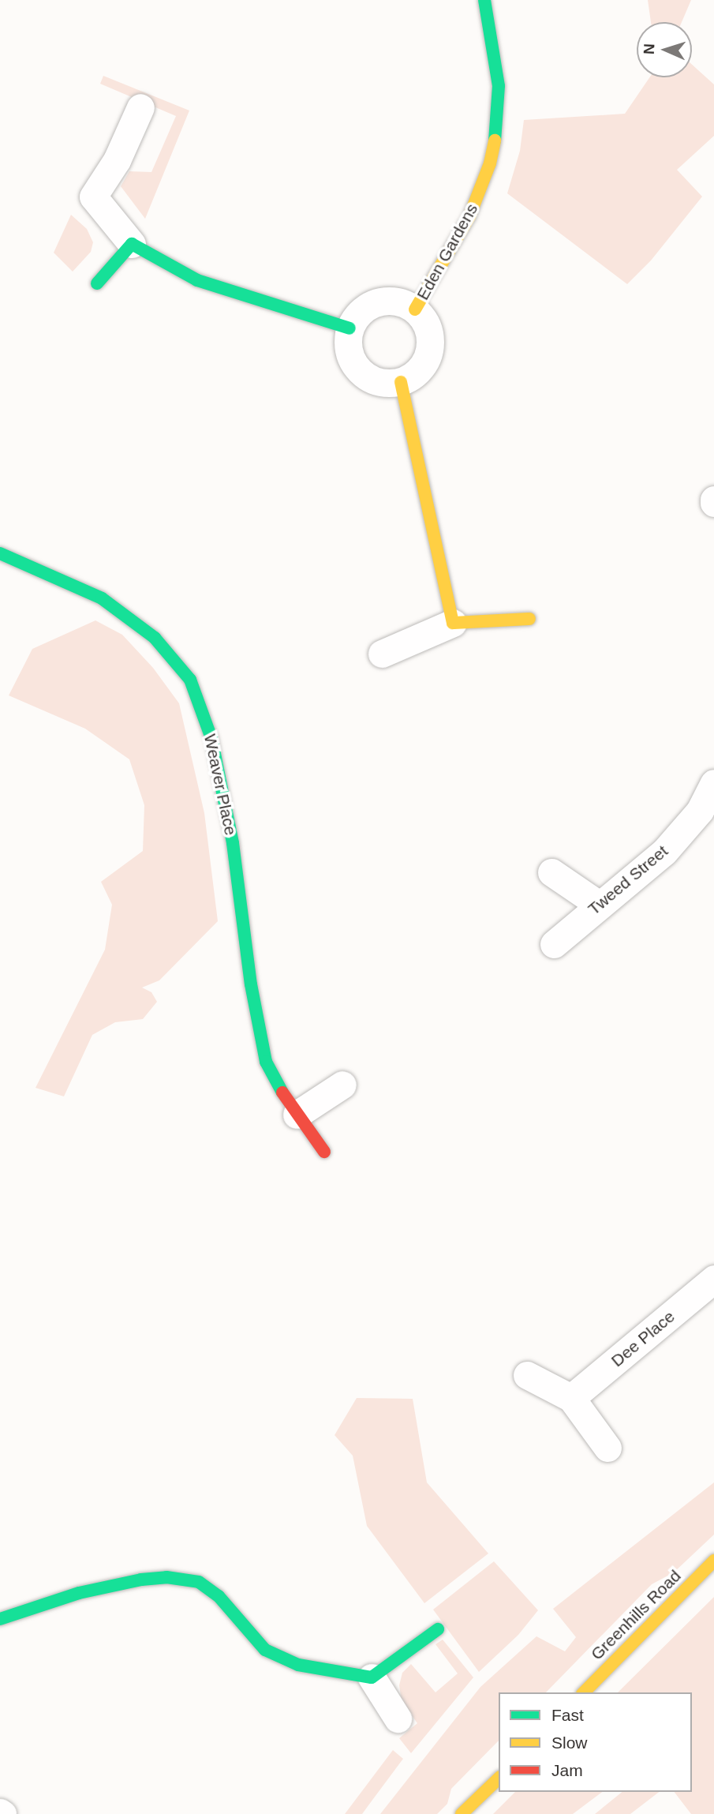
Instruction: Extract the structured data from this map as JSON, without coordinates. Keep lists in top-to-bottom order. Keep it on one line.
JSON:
{"streets":{"street":["Eden Gardens","Weaver Place","Tweed Street","Dee Place","Greenhills Road"]},"legend":["Fast","Slow","Jam"],"north":"left"}
